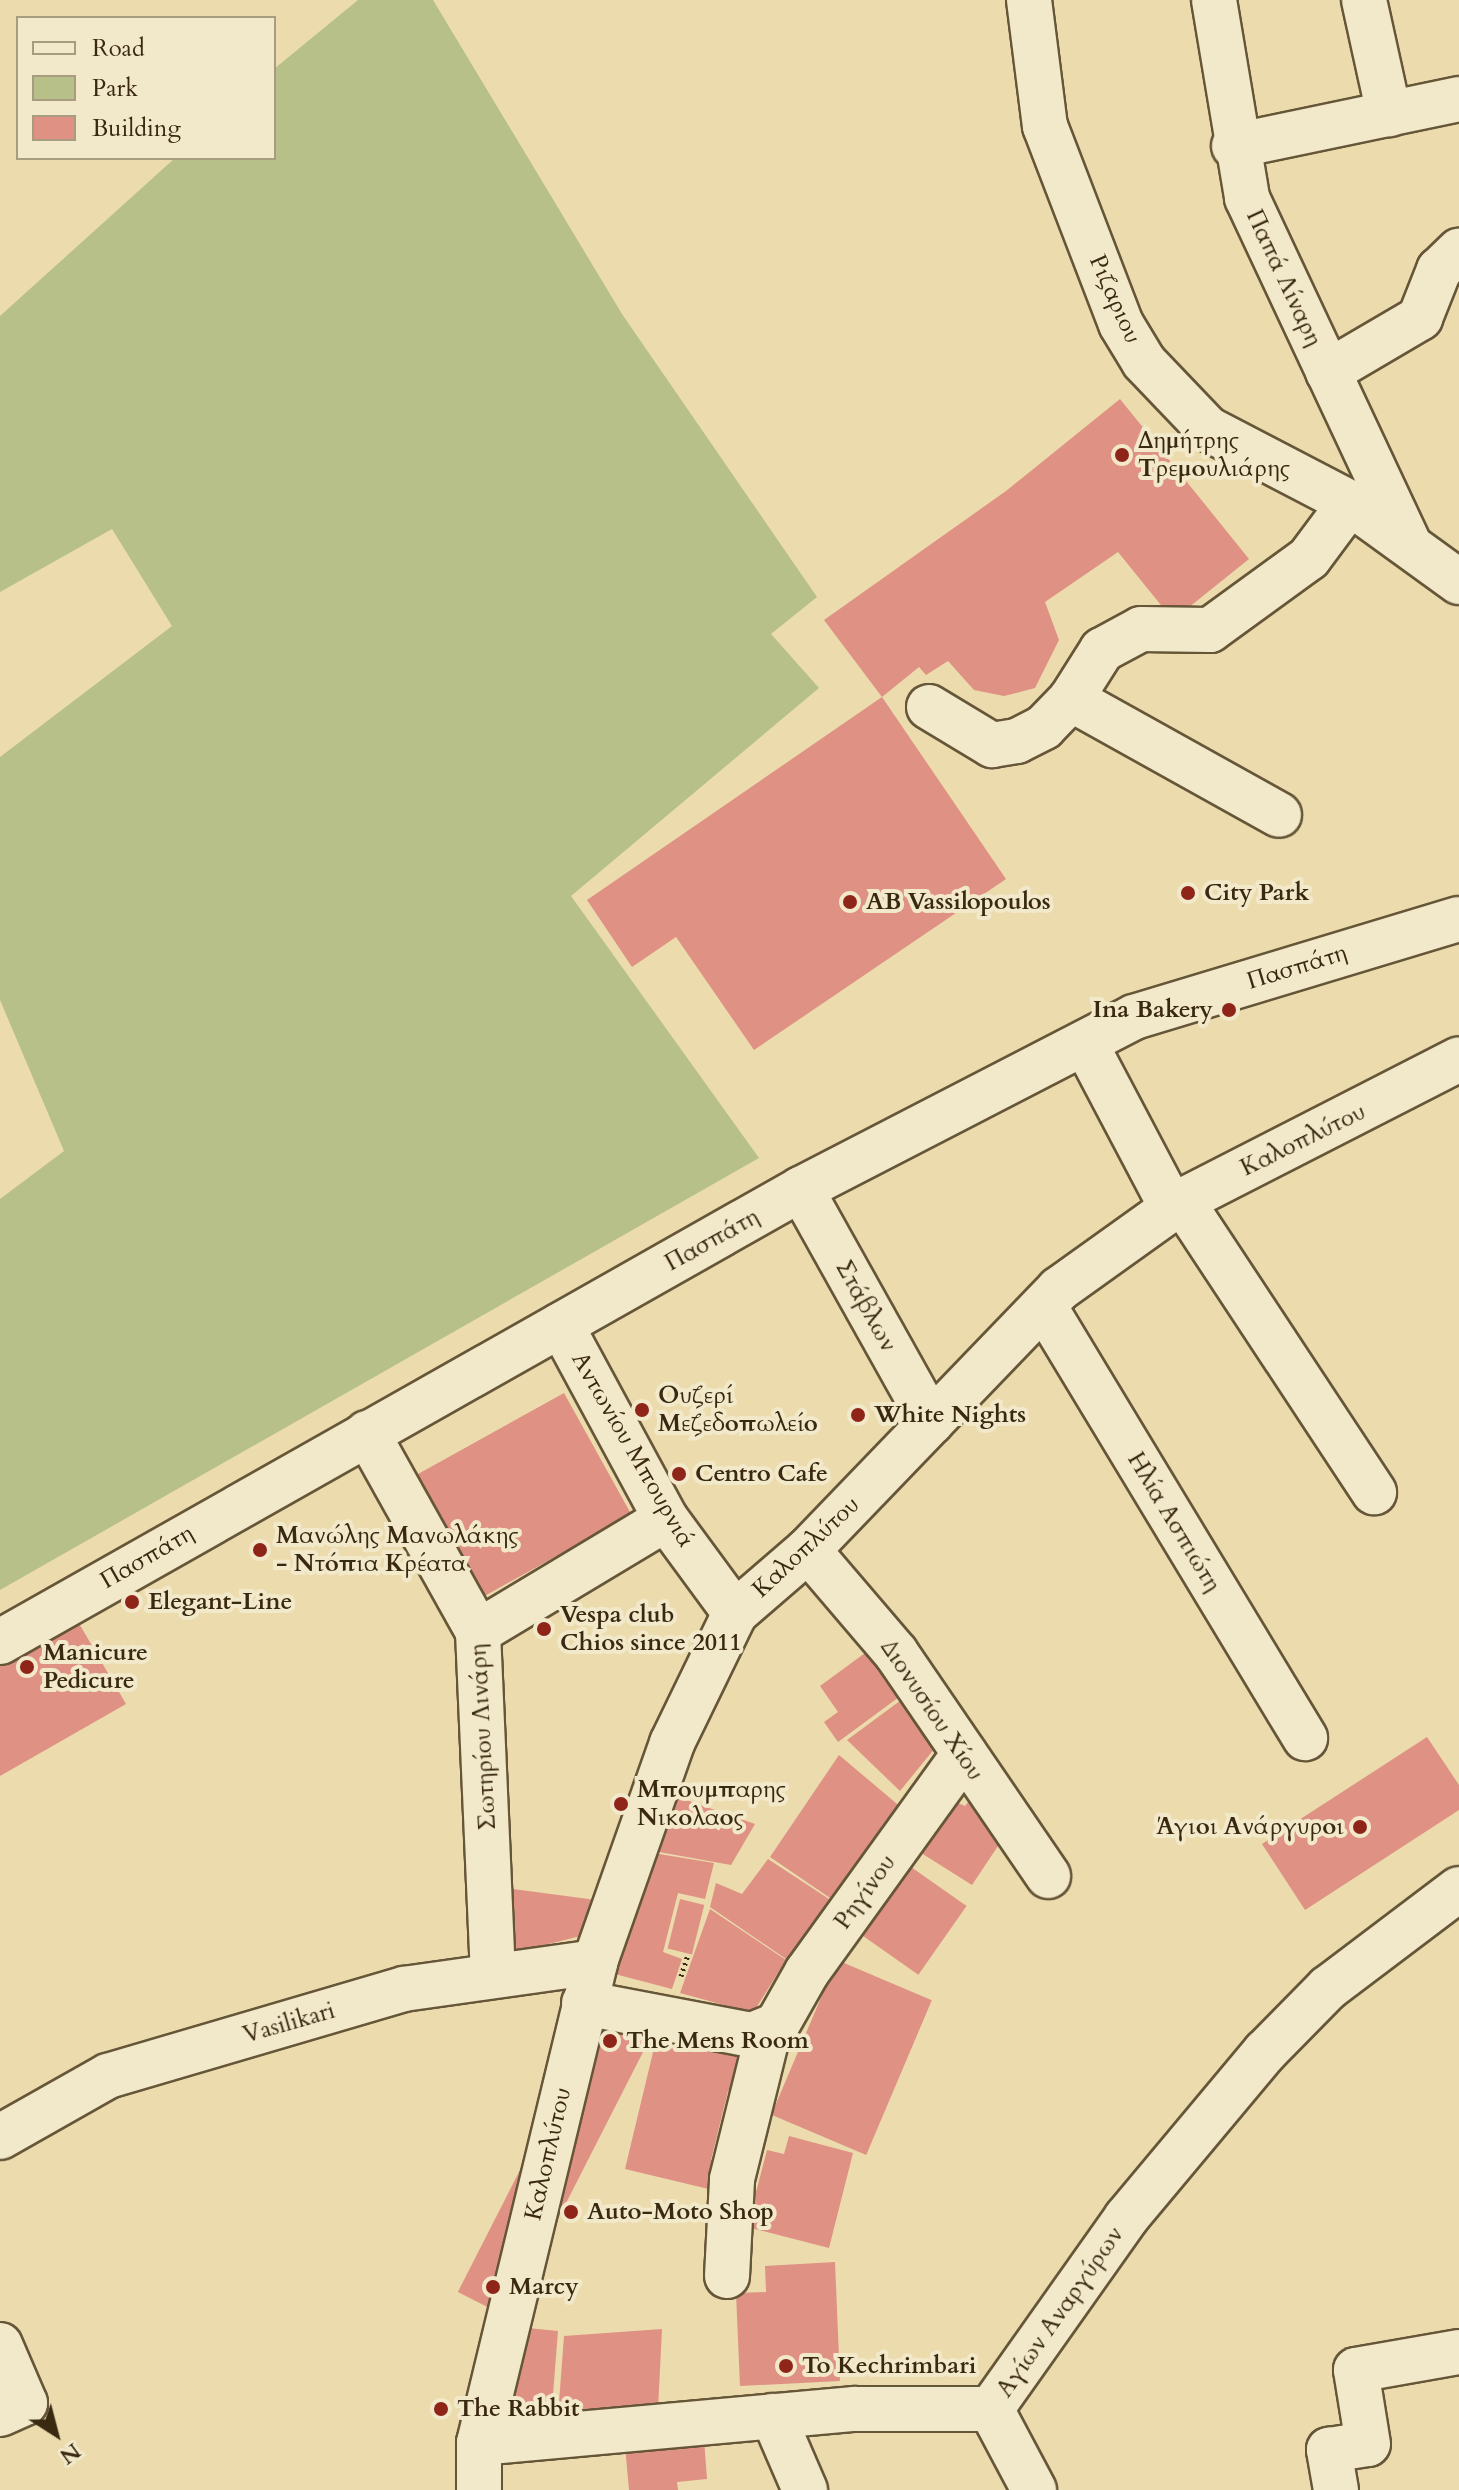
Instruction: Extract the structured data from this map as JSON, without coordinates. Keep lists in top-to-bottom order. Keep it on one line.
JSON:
{"streets":{"street":["Παπά Λίναρη","Ριζαριου","Πασπάτη","Καλοπλύτου","Στάβλων","Αντωνίου Μπουρνιά","Ηλία Ασπιώτη","Διονυσίου Χίου","Σωτηρίου Λινάρη","Ρηγίνου","Vasilikari","Αγίων Αναργύρων"]},"crossings":[["Παπά Λίναρη","Ριζαριου"],["Πασπάτη","Στάβλων"],["Πασπάτη","Αντωνίου Μπουρνιά"],["Πασπάτη","Σωτηρίου Λινάρη"],["Καλοπλύτου","Στάβλων"],["Καλοπλύτου","Αντωνίου Μπουρνιά"],["Καλοπλύτου","Ηλία Ασπιώτη"],["Καλοπλύτου","Διονυσίου Χίου"],["Καλοπλύτου","Vasilikari"],["Καλοπλύτου","Αγίων Αναργύρων"],["Διονυσίου Χίου","Ρηγίνου"],["Σωτηρίου Λινάρη","Vasilikari"]],"places":["Δημήτρης Τρεμουλιάρης","City Park","AB Vassilopoulos","Ina Bakery","Ουζερί Μεζεδοπωλείο","White Nights","Centro Cafe","Μανώλης Μανωλάκης - Ντόπια Κρέατα","Elegant-Line","Vespa club Chios since 2011","Manicure Pedicure","Μπουμπαρης Νικολαος","Άγιοι Ανάργυροι","The Mens Room","Auto-Moto Shop","Marcy","To Kechrimbari","The Rabbit"],"legend":["Road","Park","Building"],"north":"bottom right"}
